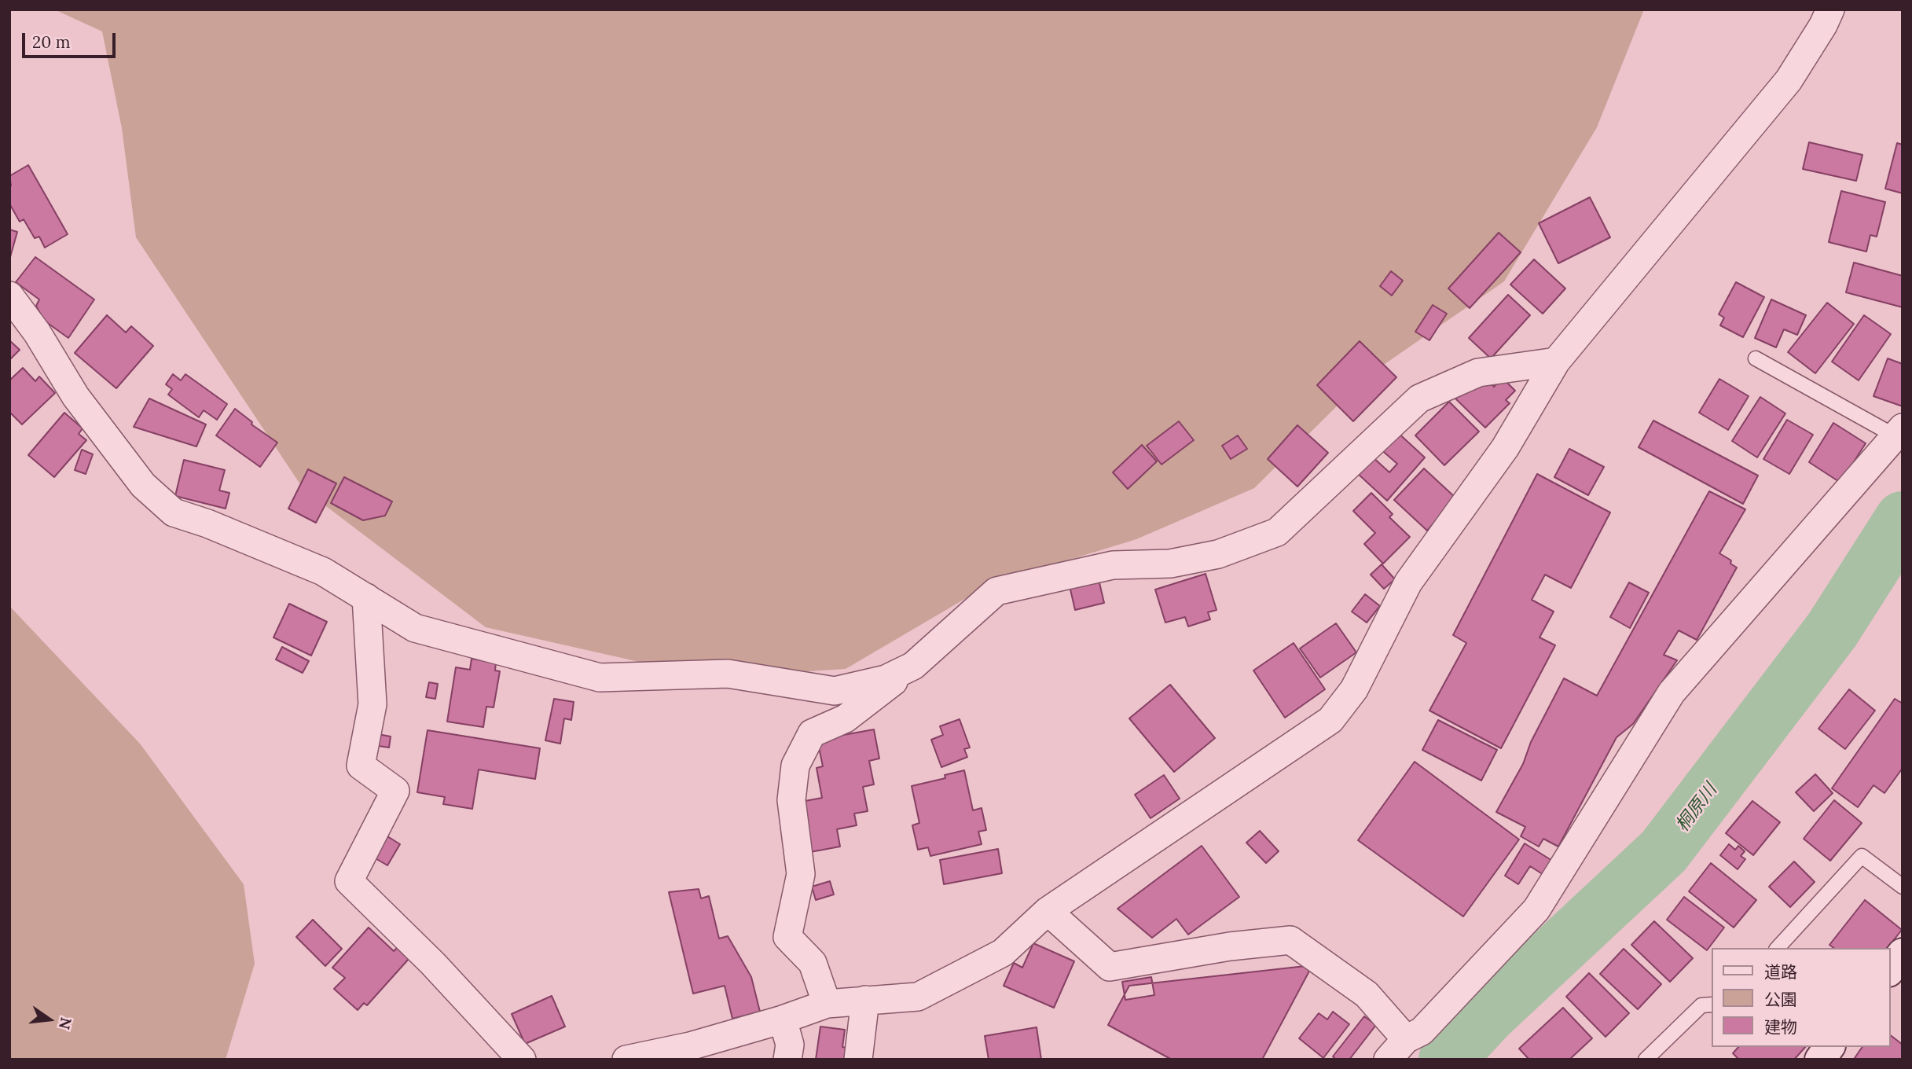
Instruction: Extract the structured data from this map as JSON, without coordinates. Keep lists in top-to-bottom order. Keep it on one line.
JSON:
{"water":["桐原川"],"legend":["道路","公園","建物"],"scale_bar":"20 m","north":"right"}
